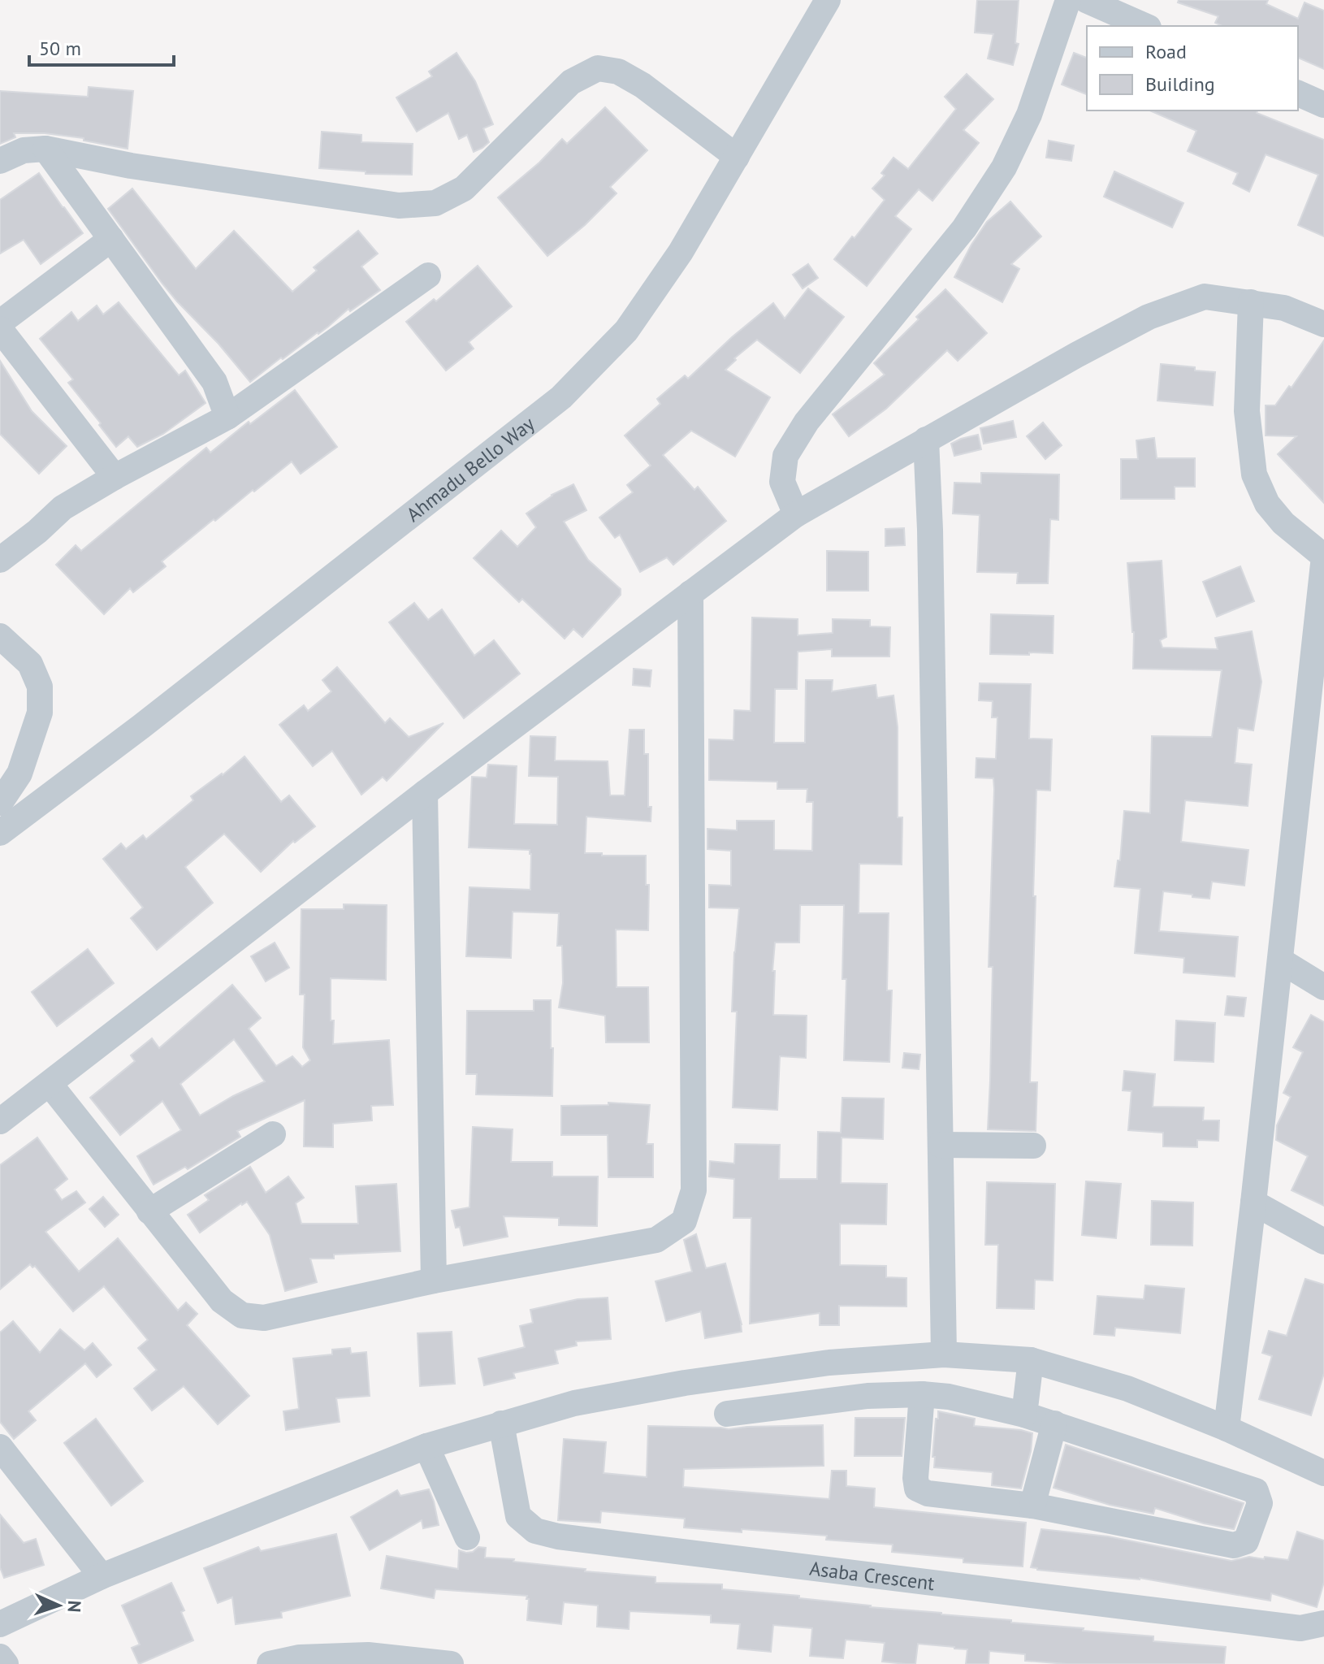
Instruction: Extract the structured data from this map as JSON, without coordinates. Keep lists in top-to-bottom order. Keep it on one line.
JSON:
{"streets":{"street":["Ahmadu Bello Way","Asaba Crescent"]},"legend":["Road","Building"],"scale_bar":"50 m","north":"right"}
